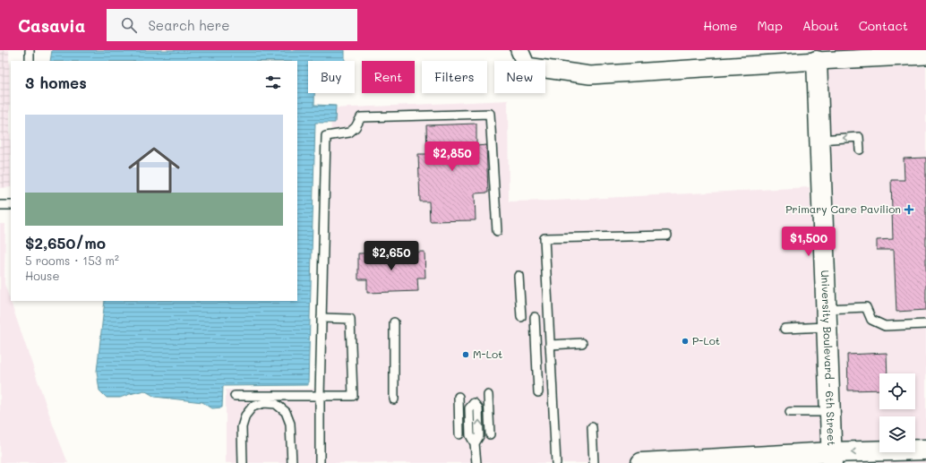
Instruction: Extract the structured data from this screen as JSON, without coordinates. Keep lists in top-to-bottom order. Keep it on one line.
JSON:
{"streets":{"street":["University Boulevard - 6th Street"]},"places":{"health":["Primary Care Pavilion"],"other":["P-Lot","M-Lot"]},"page":{"header":"Casavia","search":"Search here","nav":["Home","Map","About","Contact"],"chip":["Buy","Rent","Filters","New"],"heading":"3 homes","list":[{"name":"$2,650/mo","note":"5 rooms · 153 m² · House"}],"price":["$2,850","$1,500","$2,650"]}}
